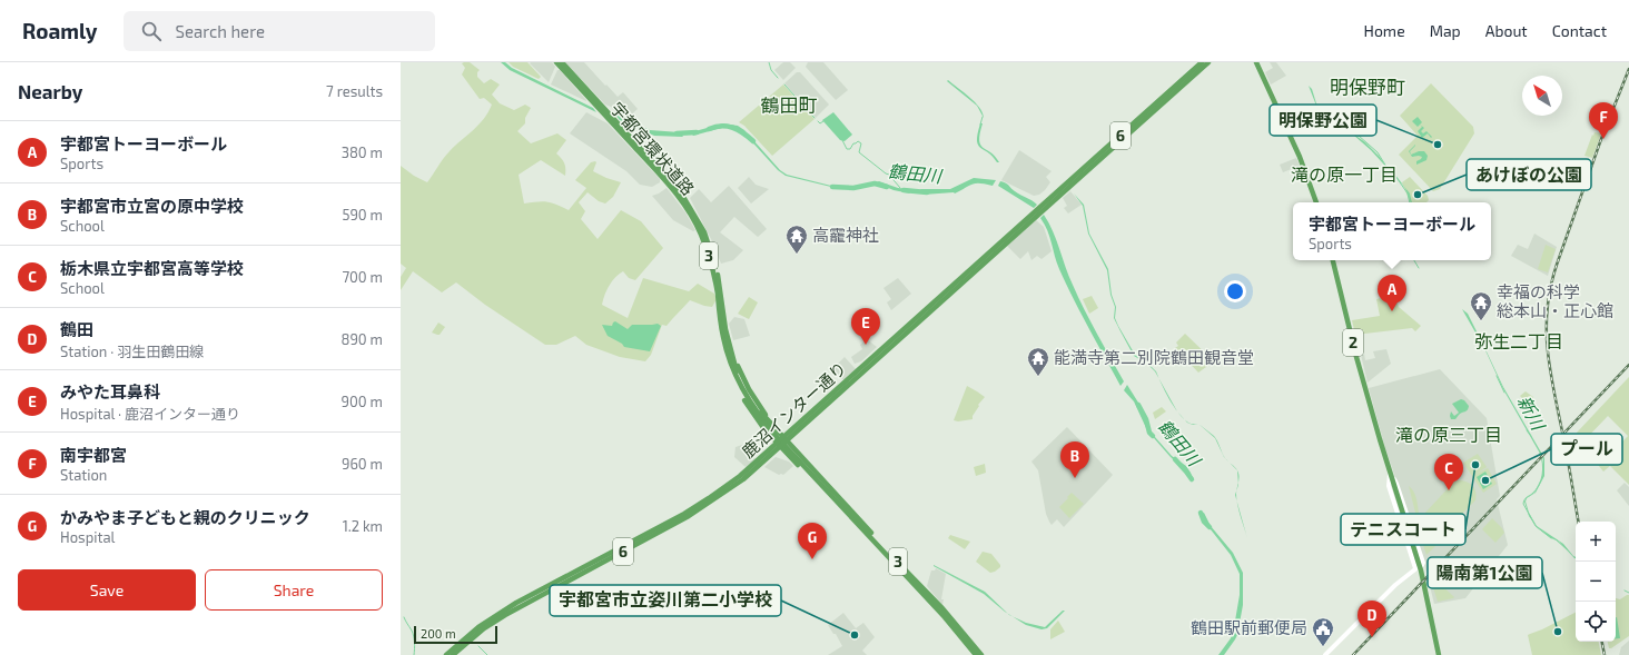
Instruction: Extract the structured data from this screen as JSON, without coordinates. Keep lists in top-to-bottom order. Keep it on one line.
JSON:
{"streets":{"main road":["6","宇都宮環状道路","3","2","鹿沼インター通り"]},"crossings":[["宇都宮環状道路","3"],["3","鹿沼インター通り"]],"districts":["明保野町","鶴田町","滝の原一丁目","弥生二丁目","滝の原三丁目"],"water":["鶴田川","新川"],"places":{"other":["明保野公園","あけぼの公園","テニスコート","プール","陽南第1公園","宇都宮市立姿川第二小学校"],"temple":["高靇神社","幸福の科学 総本山・正心館","能満寺第二別院鶴田観音堂"],"public building":["鶴田駅前郵便局"]},"scale_bar":"200 m","north":"top left","page":{"header":"Roamly","search":"Search here","nav":["Home","Map","About","Contact"],"heading":["Nearby","7 results"],"pins":["F","A","E","B","C","G","D"],"list":[{"mark":"A","name":"宇都宮トーヨーボール","note":"Sports","value":"380 m"},{"mark":"B","name":"宇都宮市立宮の原中学校","note":"School","value":"590 m"},{"mark":"C","name":"栃木県立宇都宮高等学校","note":"School","value":"700 m"},{"mark":"D","name":"鶴田","note":"Station · 羽生田鶴田線","value":"890 m"},{"mark":"E","name":"みやた耳鼻科","note":"Hospital · 鹿沼インター通り","value":"900 m"},{"mark":"F","name":"南宇都宮","note":"Station","value":"960 m"},{"mark":"G","name":"かみやま子どもと親のクリニック","note":"Hospital","value":"1.2 km"}],"popup":["宇都宮トーヨーボール","Sports"],"map_buttons":["+","−"],"buttons":["Save","Share"],"scale":"200 m"}}
